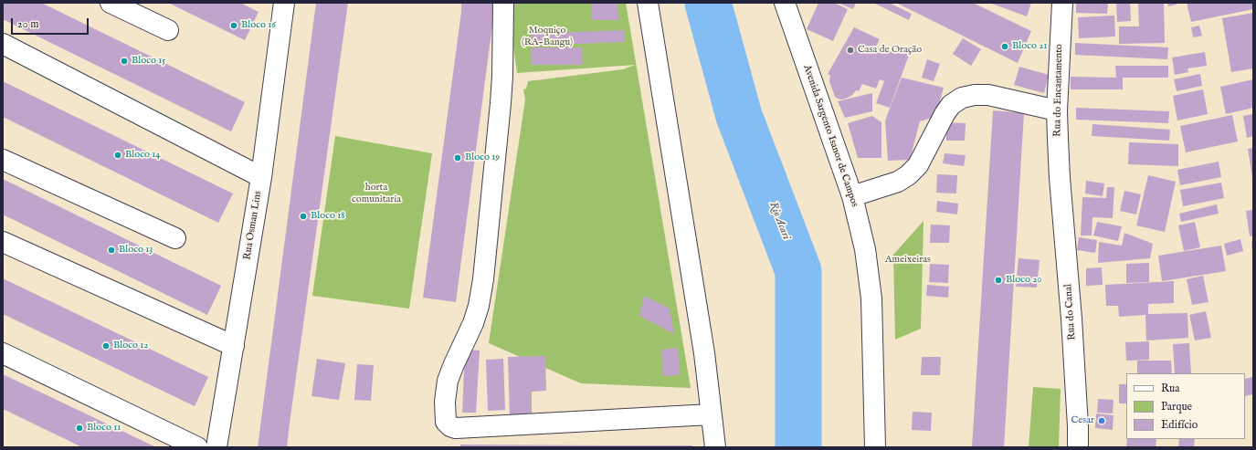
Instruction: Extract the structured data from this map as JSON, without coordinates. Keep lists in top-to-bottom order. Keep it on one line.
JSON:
{"streets":{"street":["Rua do Encantamento","Avenida Sargento Isanor de Campos","Rua Osman Lins","Rua do Canal"]},"crossings":[["Rua do Encantamento","Rua do Canal"]],"water":["Rio Acari"],"parks":["Moquiço (RA-Bangu)","horta comunitaria","Ameixeiras"],"places":["Bloco 16","Bloco 21","Casa de Oração","Bloco 15","Bloco 14","Bloco 19","Bloco 18","Bloco 13","Bloco 20","Bloco 12","Cesar","Bloco 11"],"legend":["Rua","Parque","Edifício"],"scale_bar":"20 m"}
